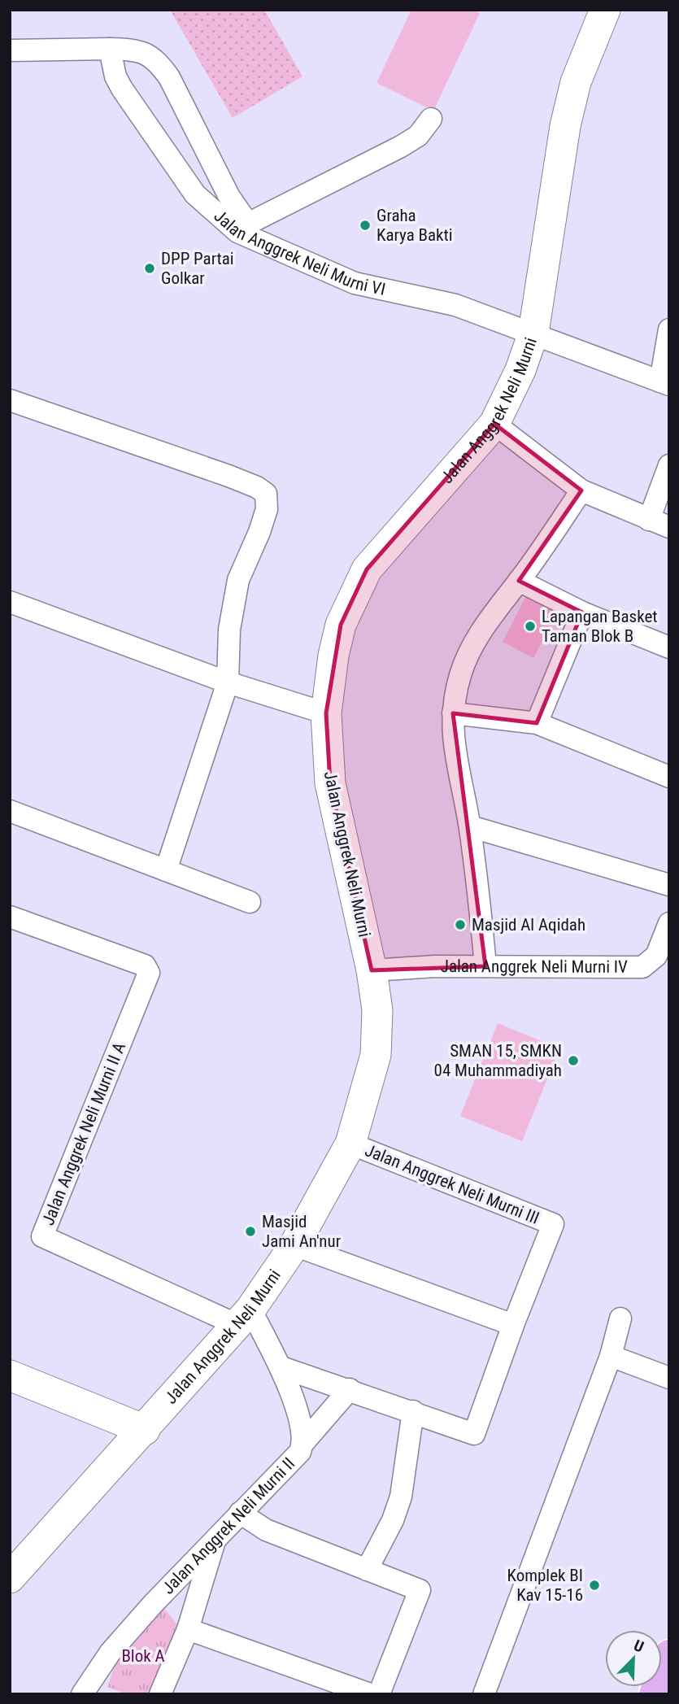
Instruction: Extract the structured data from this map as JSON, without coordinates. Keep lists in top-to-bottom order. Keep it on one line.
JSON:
{"streets":{"street":["Jalan Anggrek Neli Murni VI","Jalan Anggrek Neli Murni","Jalan Anggrek Neli Murni IV","Jalan Anggrek Neli Murni II A","Jalan Anggrek Neli Murni III","Jalan Anggrek Neli Murni II"]},"crossings":[["Jalan Anggrek Neli Murni VI","Jalan Anggrek Neli Murni"],["Jalan Anggrek Neli Murni","Jalan Anggrek Neli Murni IV"],["Jalan Anggrek Neli Murni","Jalan Anggrek Neli Murni II A"],["Jalan Anggrek Neli Murni","Jalan Anggrek Neli Murni III"],["Jalan Anggrek Neli Murni","Jalan Anggrek Neli Murni II"],["Jalan Anggrek Neli Murni II A","Jalan Anggrek Neli Murni II"]],"parks":["Blok A"],"places":["Graha Karya Bakti","DPP Partai Golkar","Lapangan Basket Taman Blok B","Masjid Al Aqidah","SMAN 15, SMKN 04 Muhammadiyah","Masjid Jami An'nur","Komplek BI Kav 15-16"],"north":"top right"}
